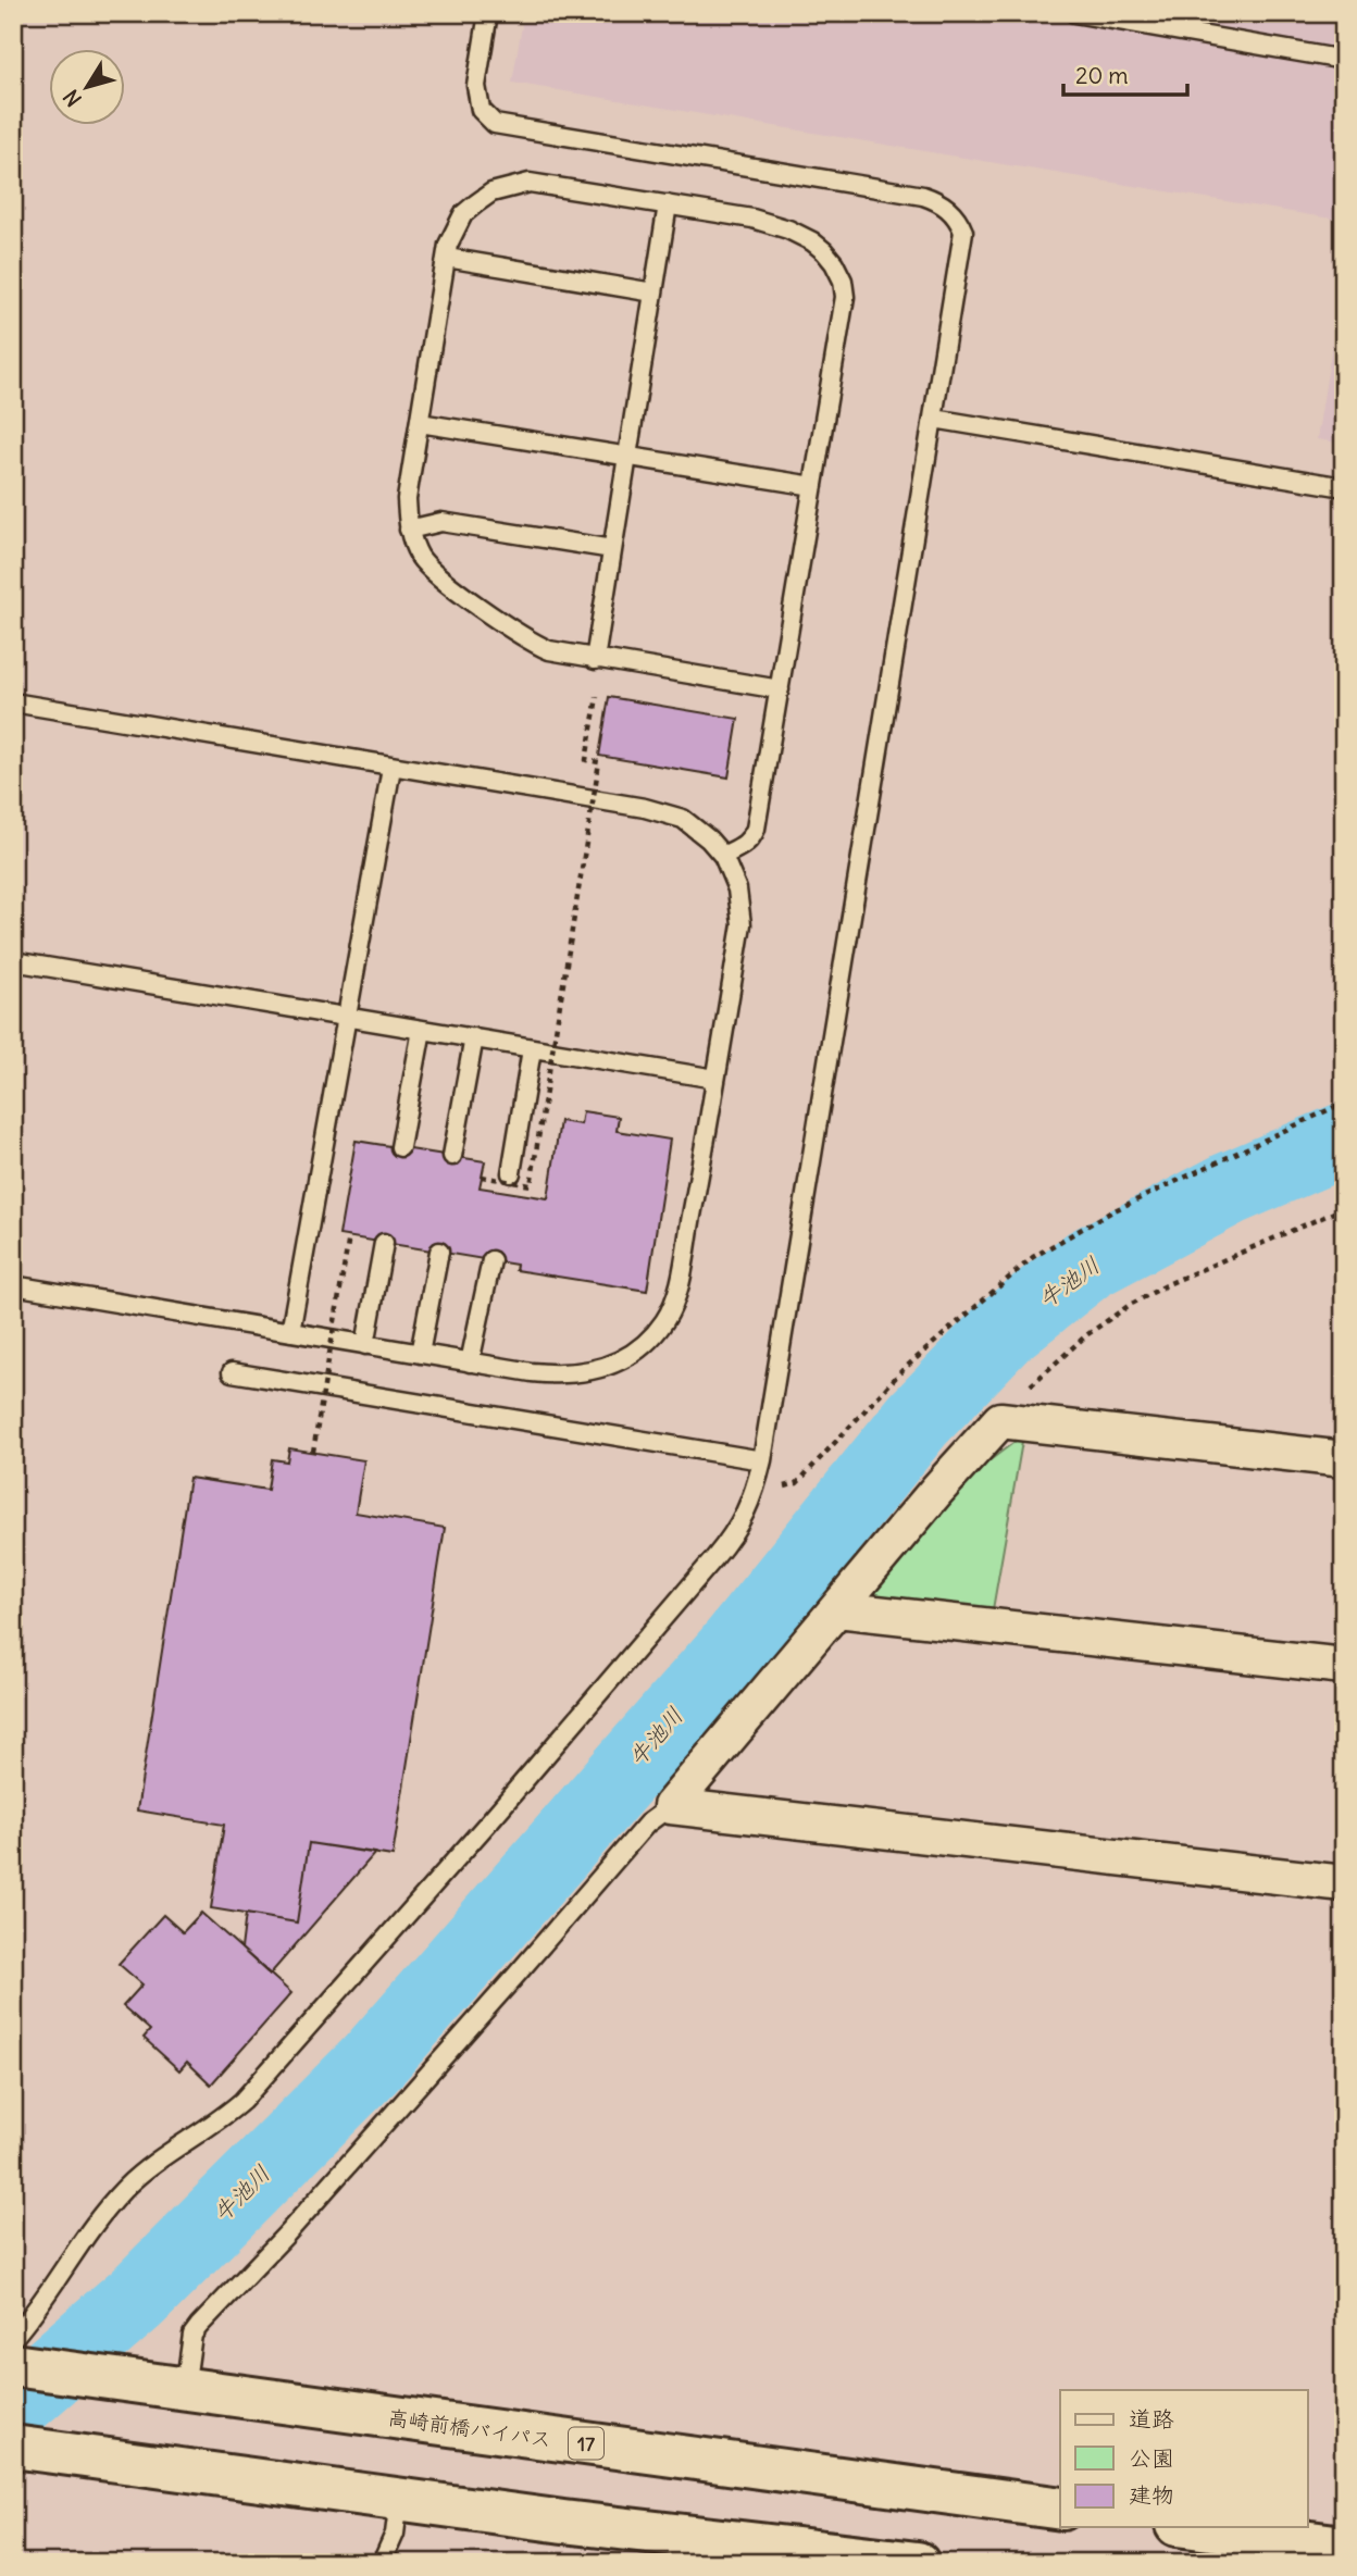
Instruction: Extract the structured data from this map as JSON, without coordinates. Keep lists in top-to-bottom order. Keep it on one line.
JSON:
{"streets":{"highway":["高崎前橋バイパス","17"]},"water":["牛池川"],"legend":["道路","公園","建物"],"scale_bar":"20 m","north":"bottom left"}
